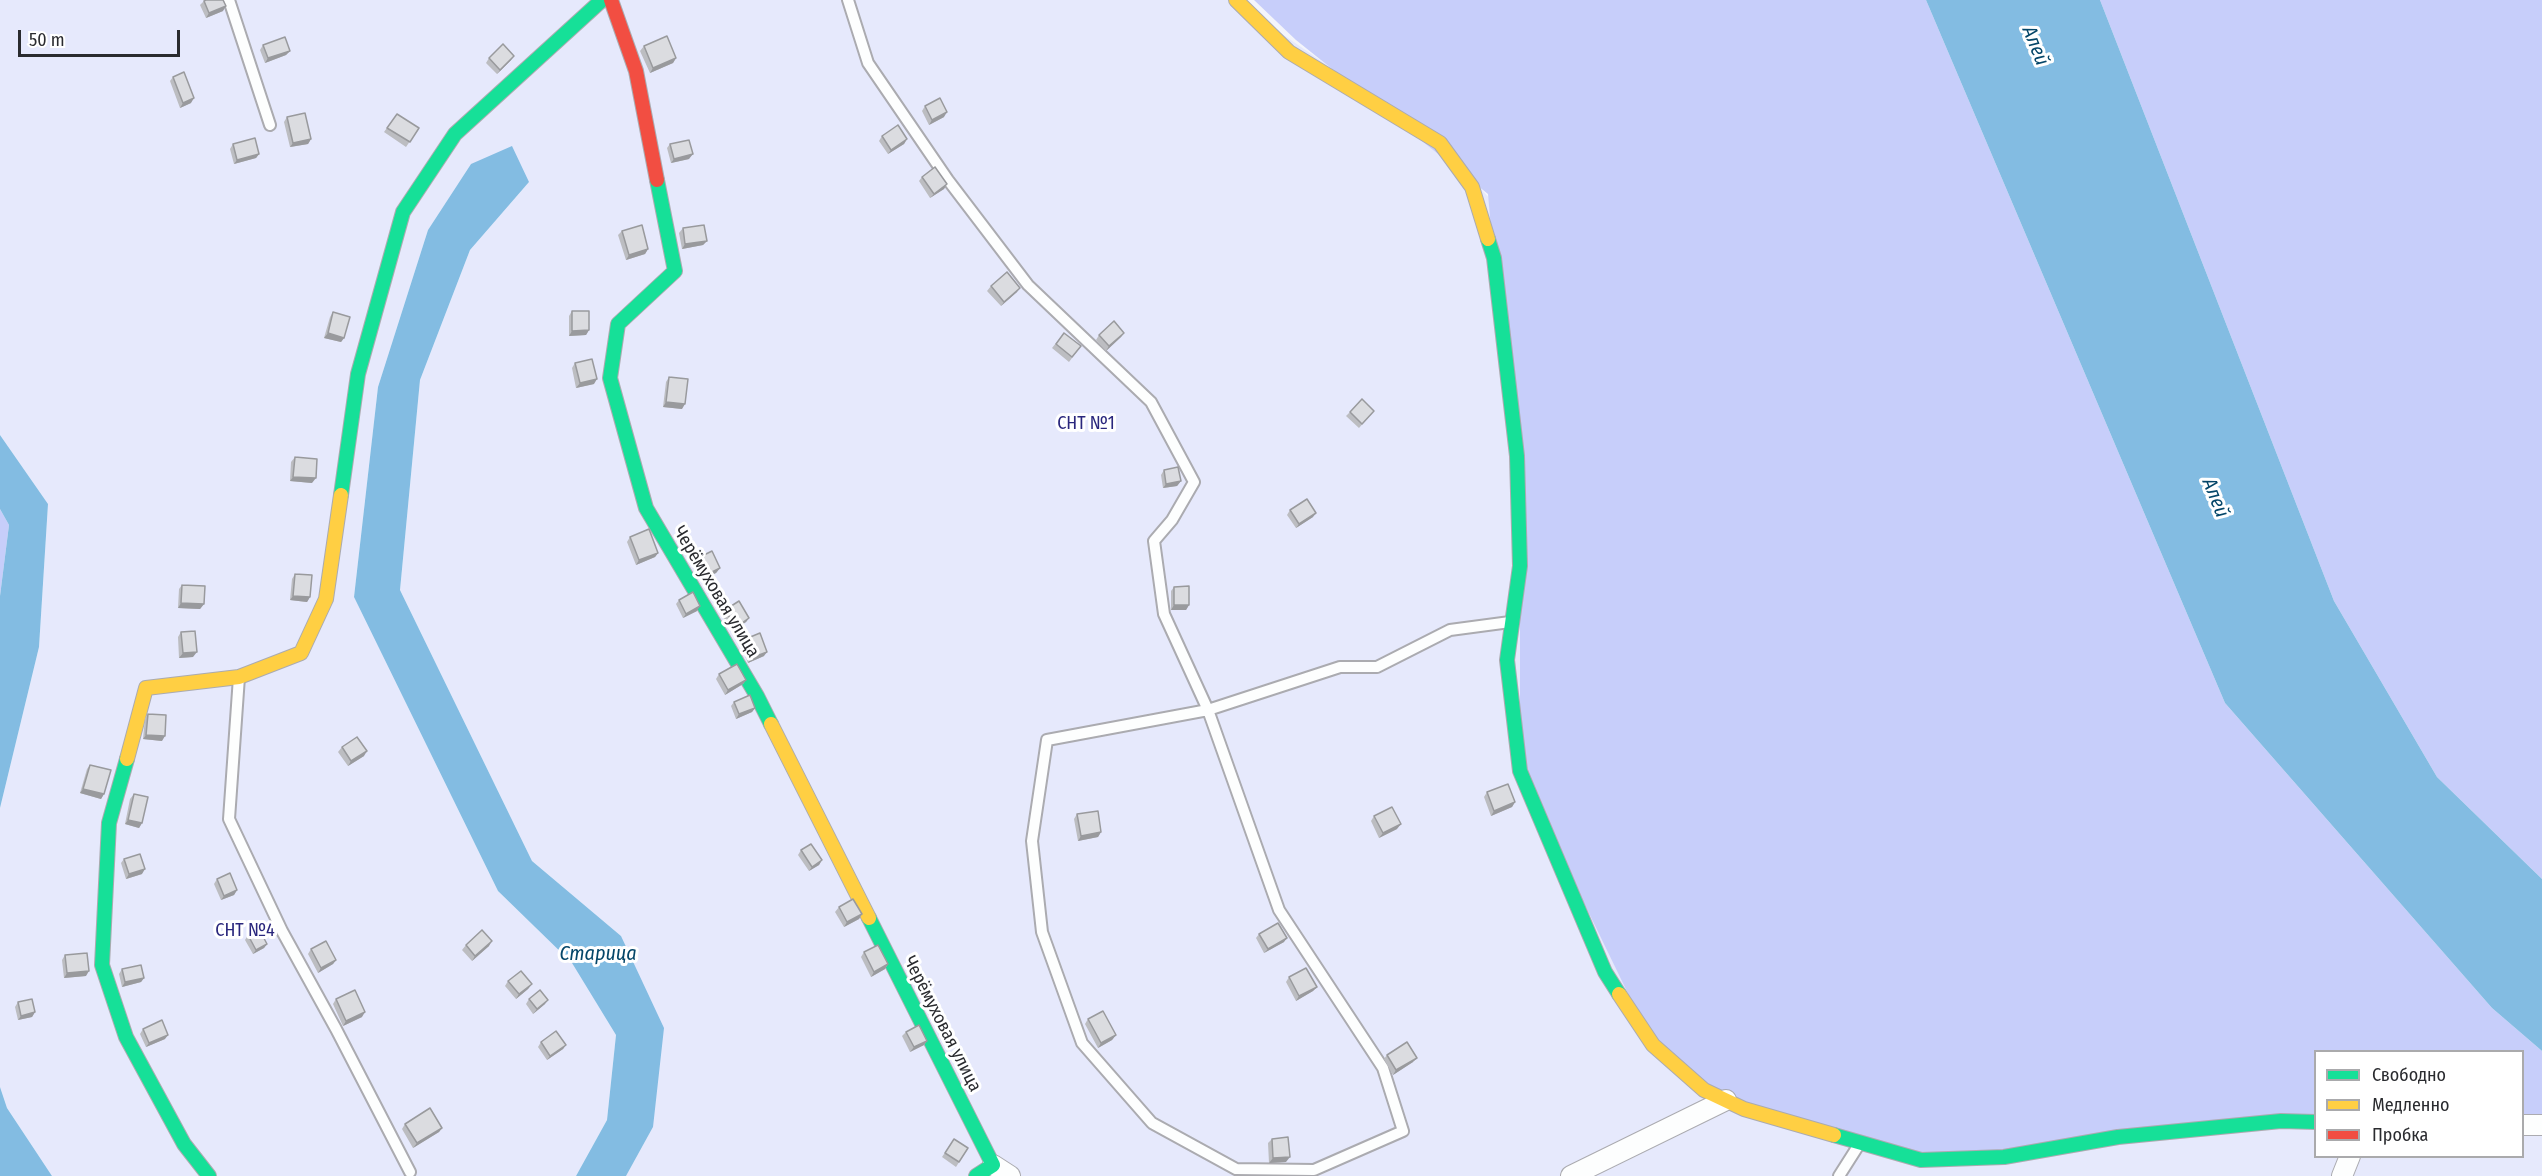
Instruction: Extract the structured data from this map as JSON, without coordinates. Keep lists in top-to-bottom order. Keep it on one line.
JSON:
{"streets":{"street":["Черёмуховая улица"]},"water":["Алей","Старица"],"parks":["СНТ №1","СНТ №4"],"legend":["Свободно","Медленно","Пробка"],"scale_bar":"50 m"}
